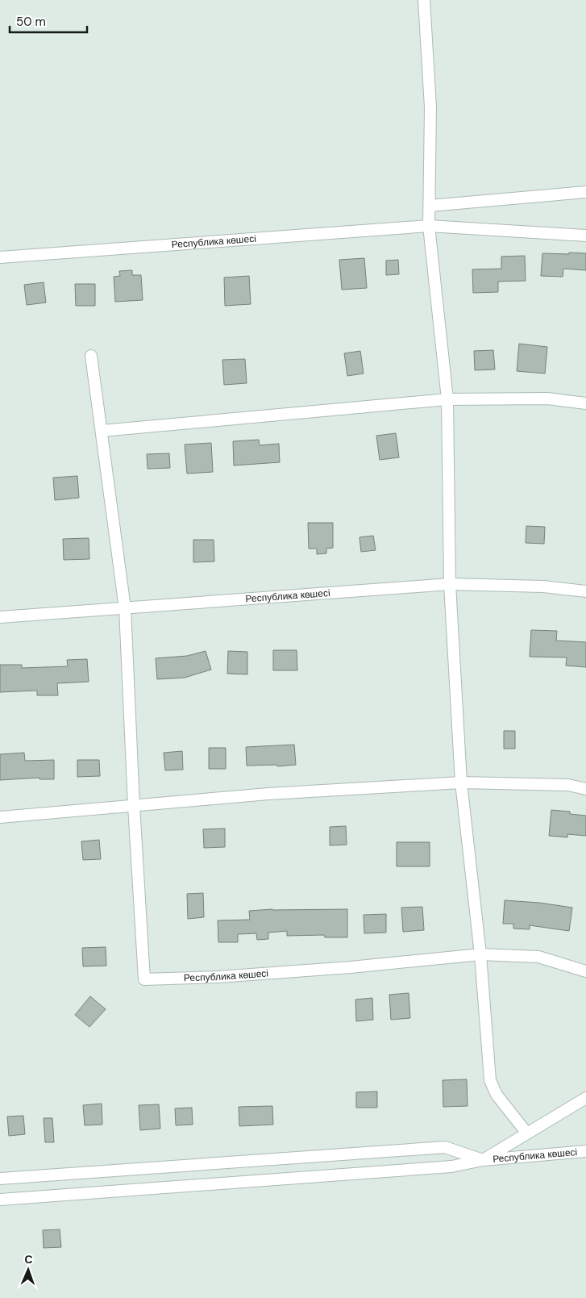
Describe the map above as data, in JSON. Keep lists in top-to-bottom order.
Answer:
{
  "streets": {
    "street": ["Республика көшесі"]
  },
  "scale_bar": "50 m",
  "north": "top"
}
